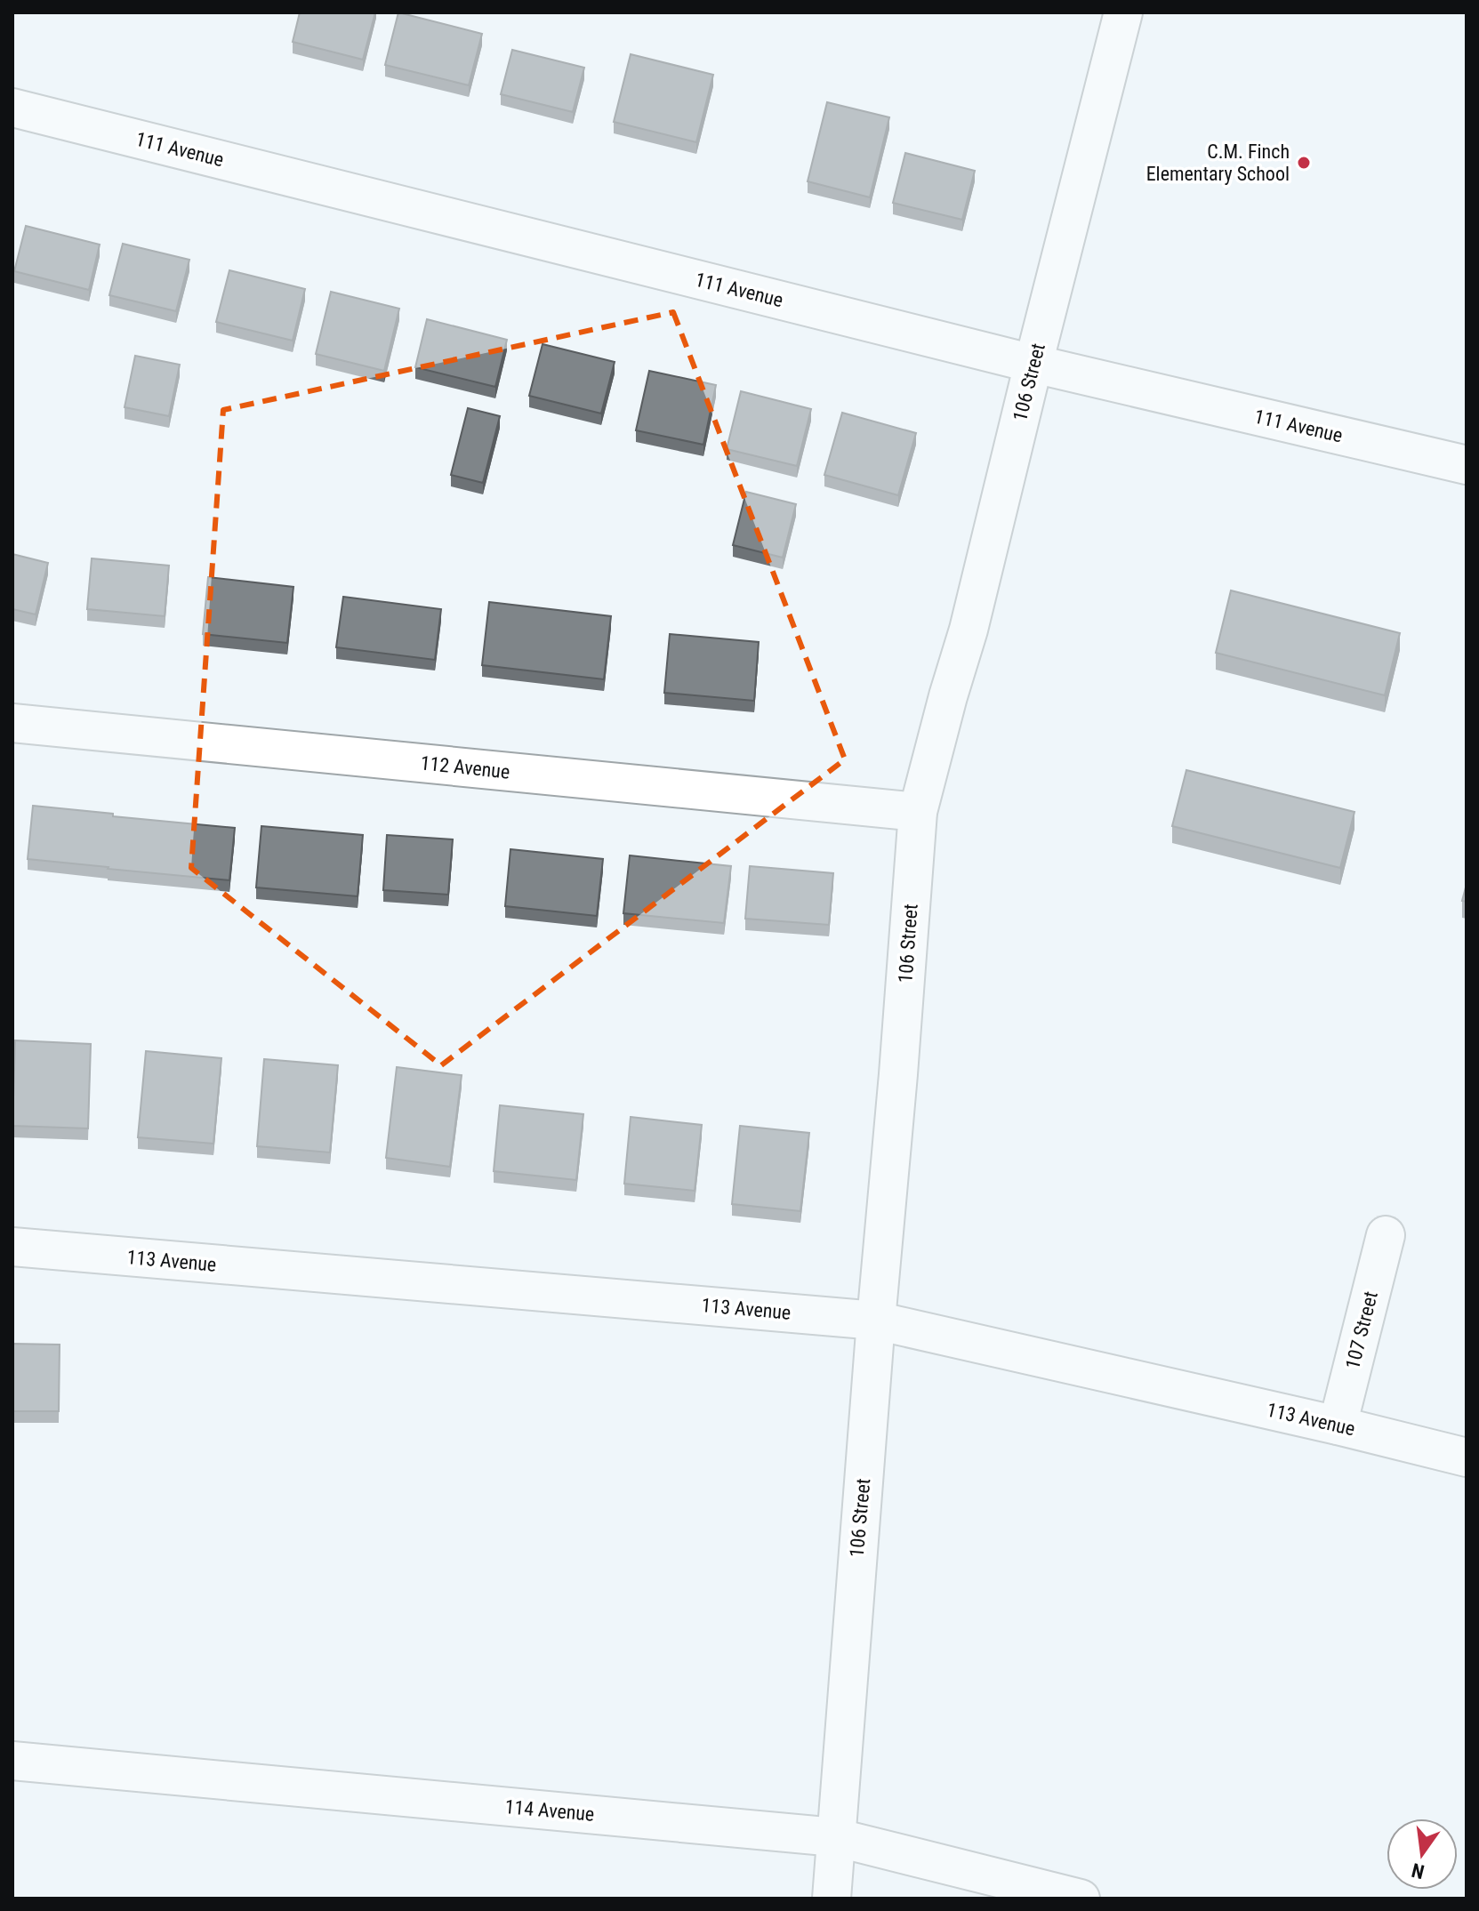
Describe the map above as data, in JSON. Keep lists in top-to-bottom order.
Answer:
{
  "streets": {
    "street": [
      "111 Avenue",
      "106 Street",
      "112 Avenue",
      "113 Avenue",
      "107 Street",
      "114 Avenue"
    ]
  },
  "crossings": [
    ["111 Avenue", "106 Street"],
    ["106 Street", "112 Avenue"],
    ["106 Street", "113 Avenue"],
    ["106 Street", "114 Avenue"],
    ["113 Avenue", "107 Street"]
  ],
  "places": ["C.M. Finch Elementary School"],
  "north": "bottom"
}
